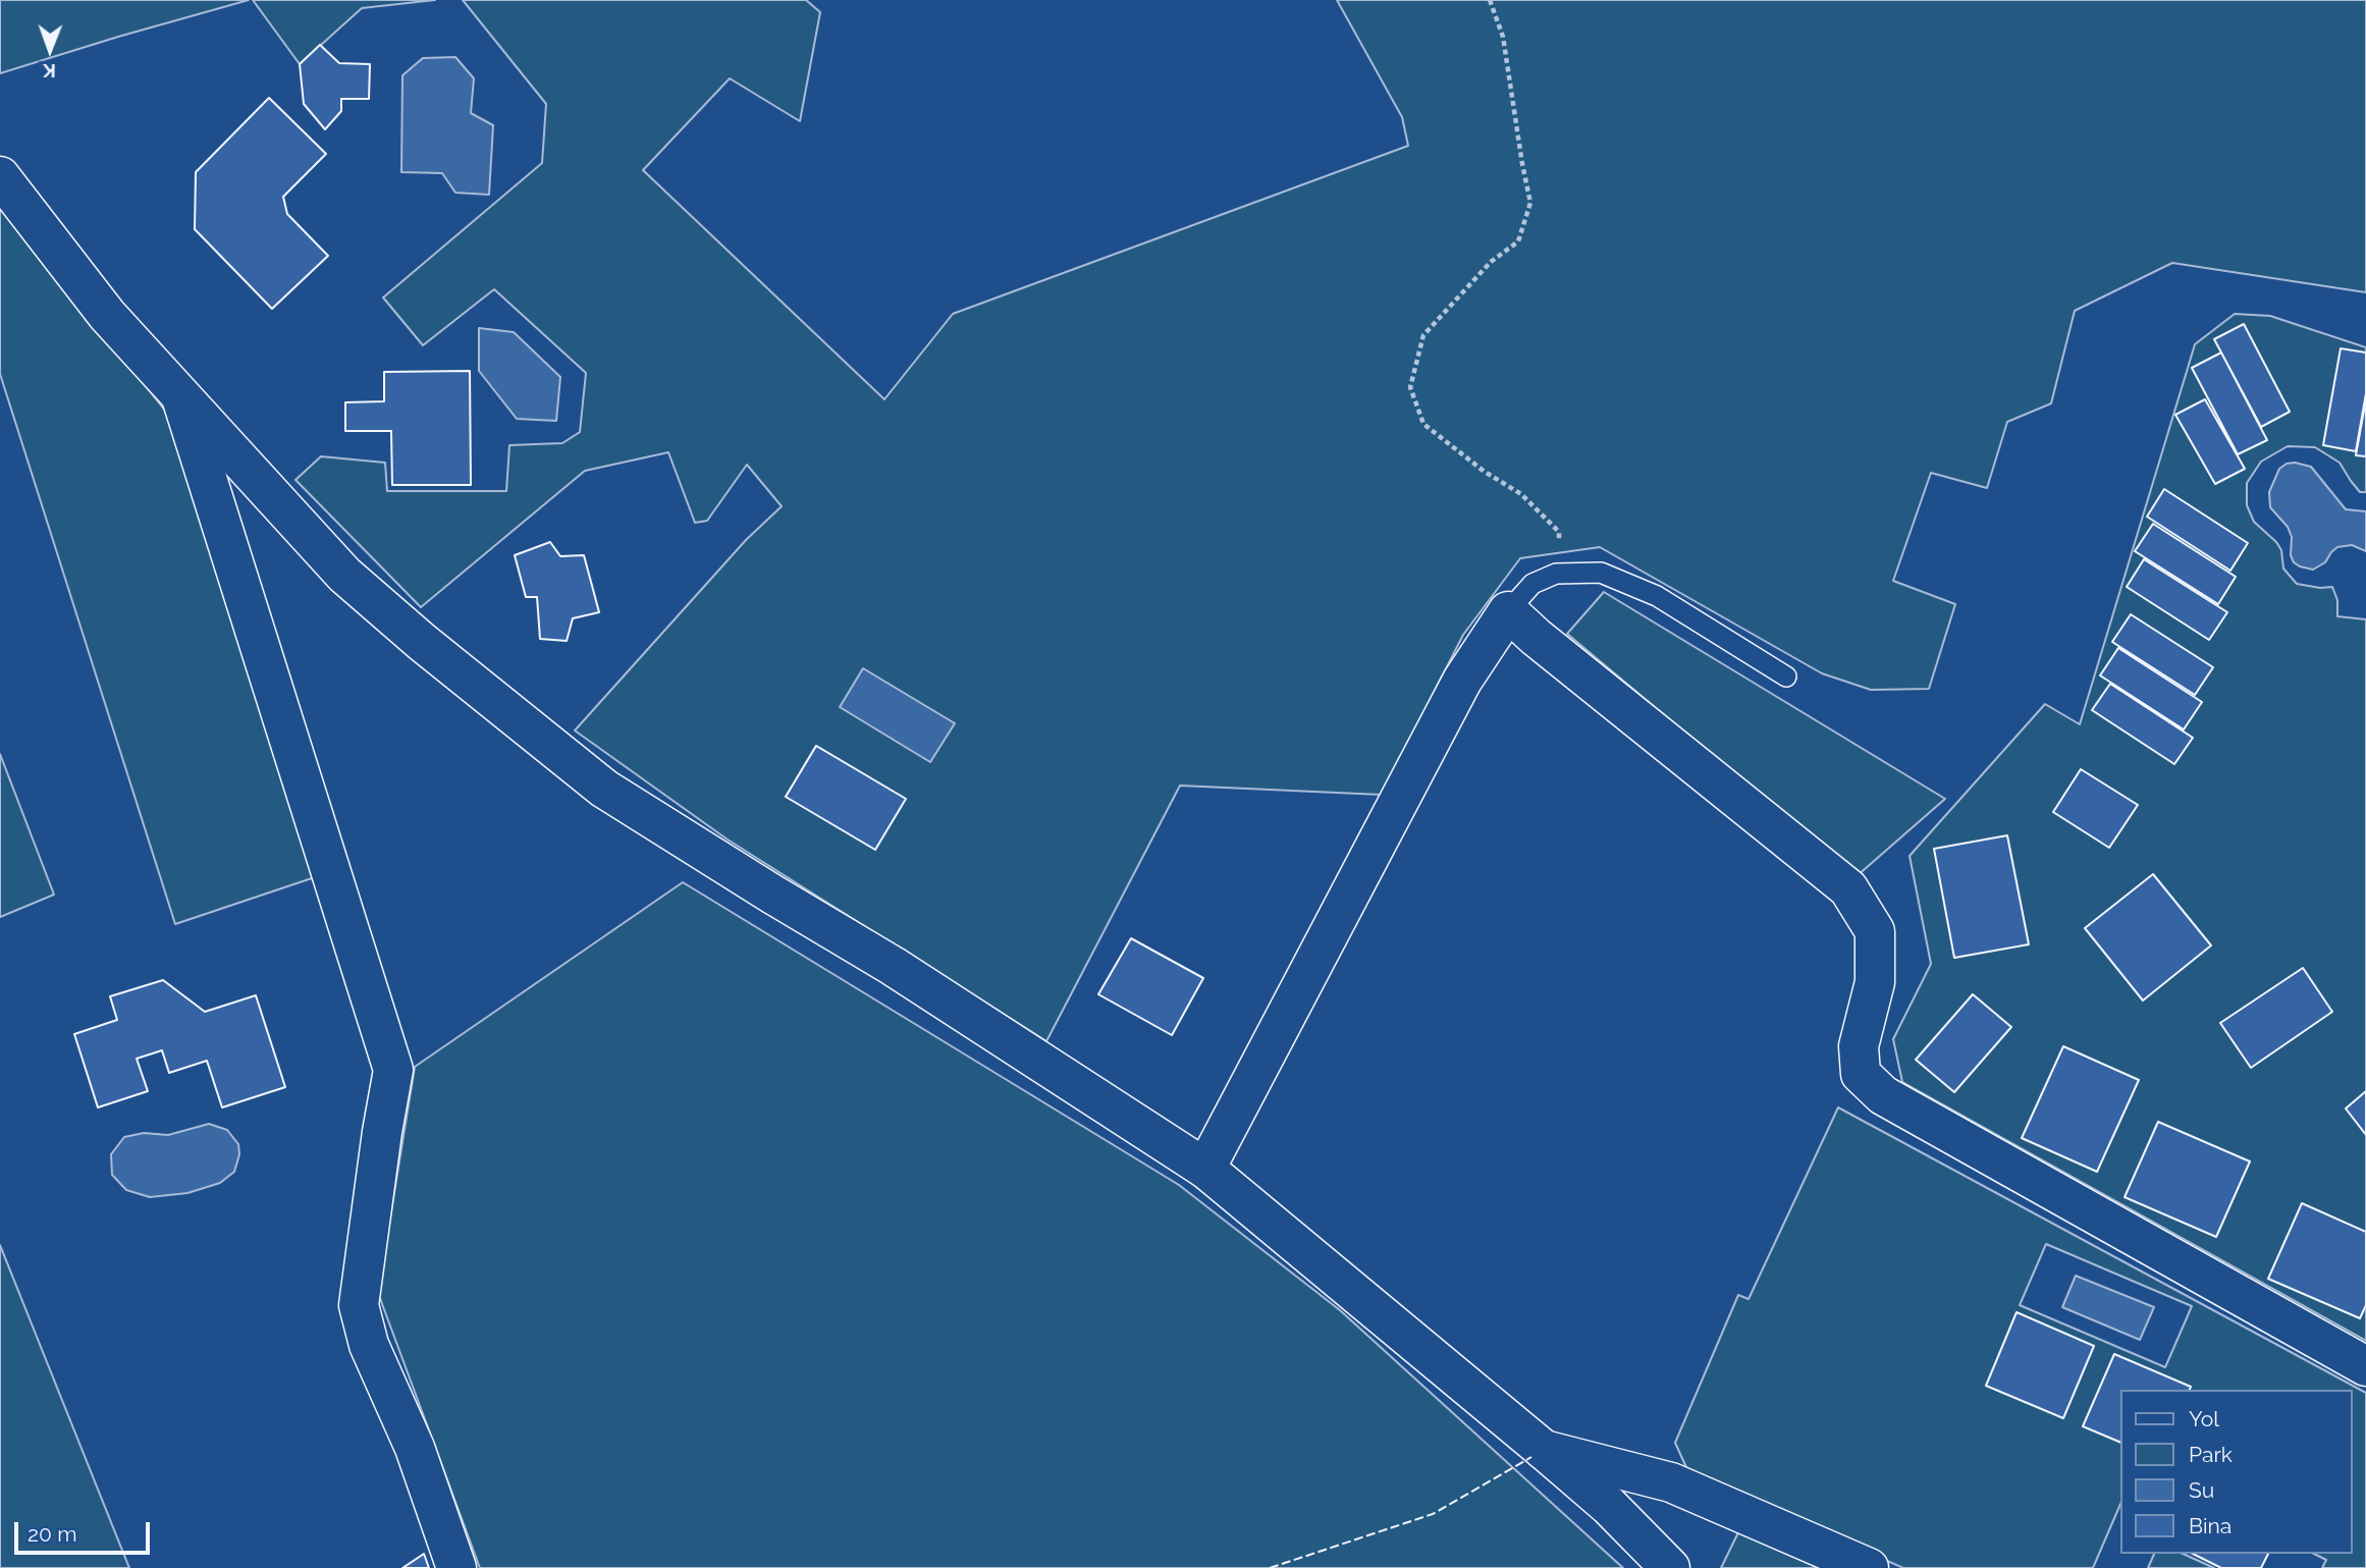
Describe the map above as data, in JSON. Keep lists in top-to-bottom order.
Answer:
{
  "legend": [
    "Yol",
    "Park",
    "Su",
    "Bina"
  ],
  "scale_bar": "20 m",
  "north": "bottom"
}
